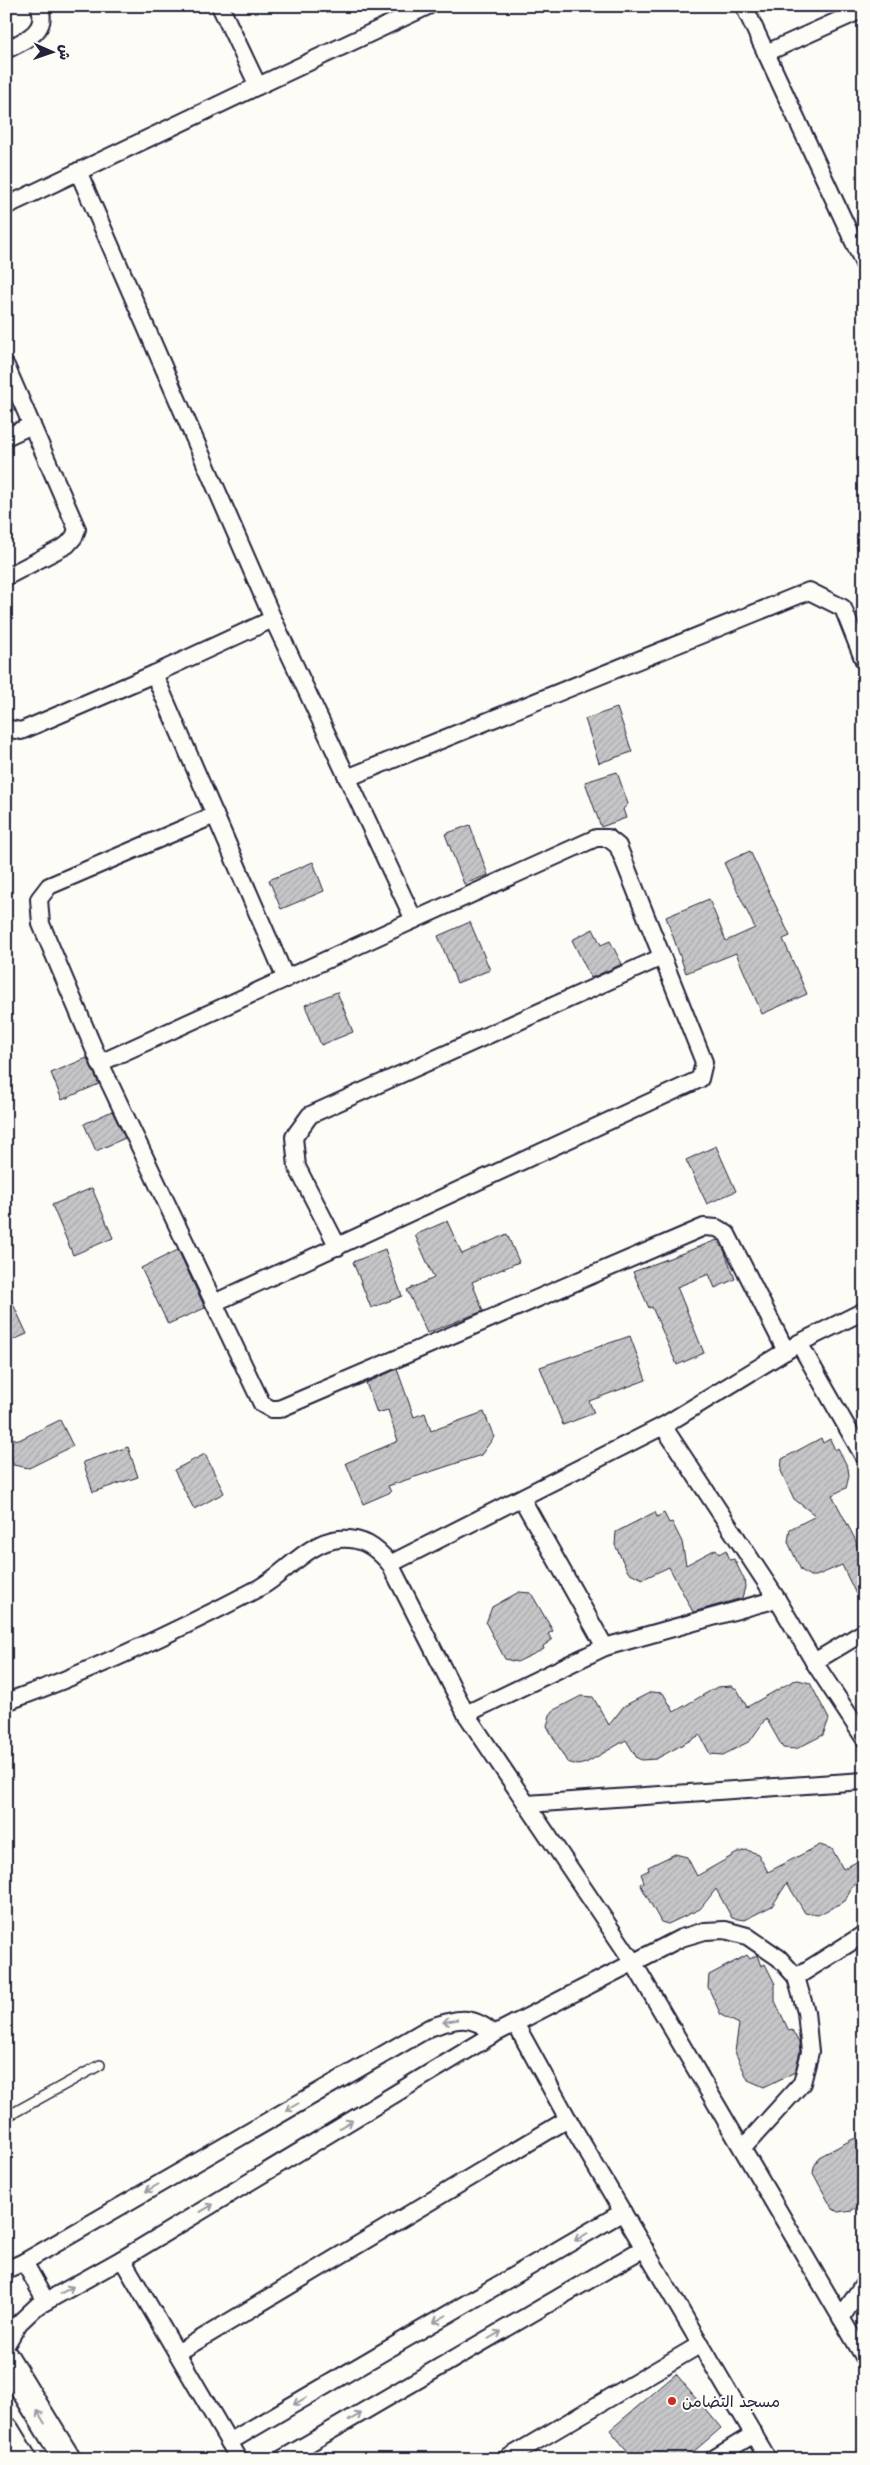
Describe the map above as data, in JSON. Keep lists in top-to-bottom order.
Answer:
{
  "places": ["مسجد التضامن"],
  "north": "right"
}
